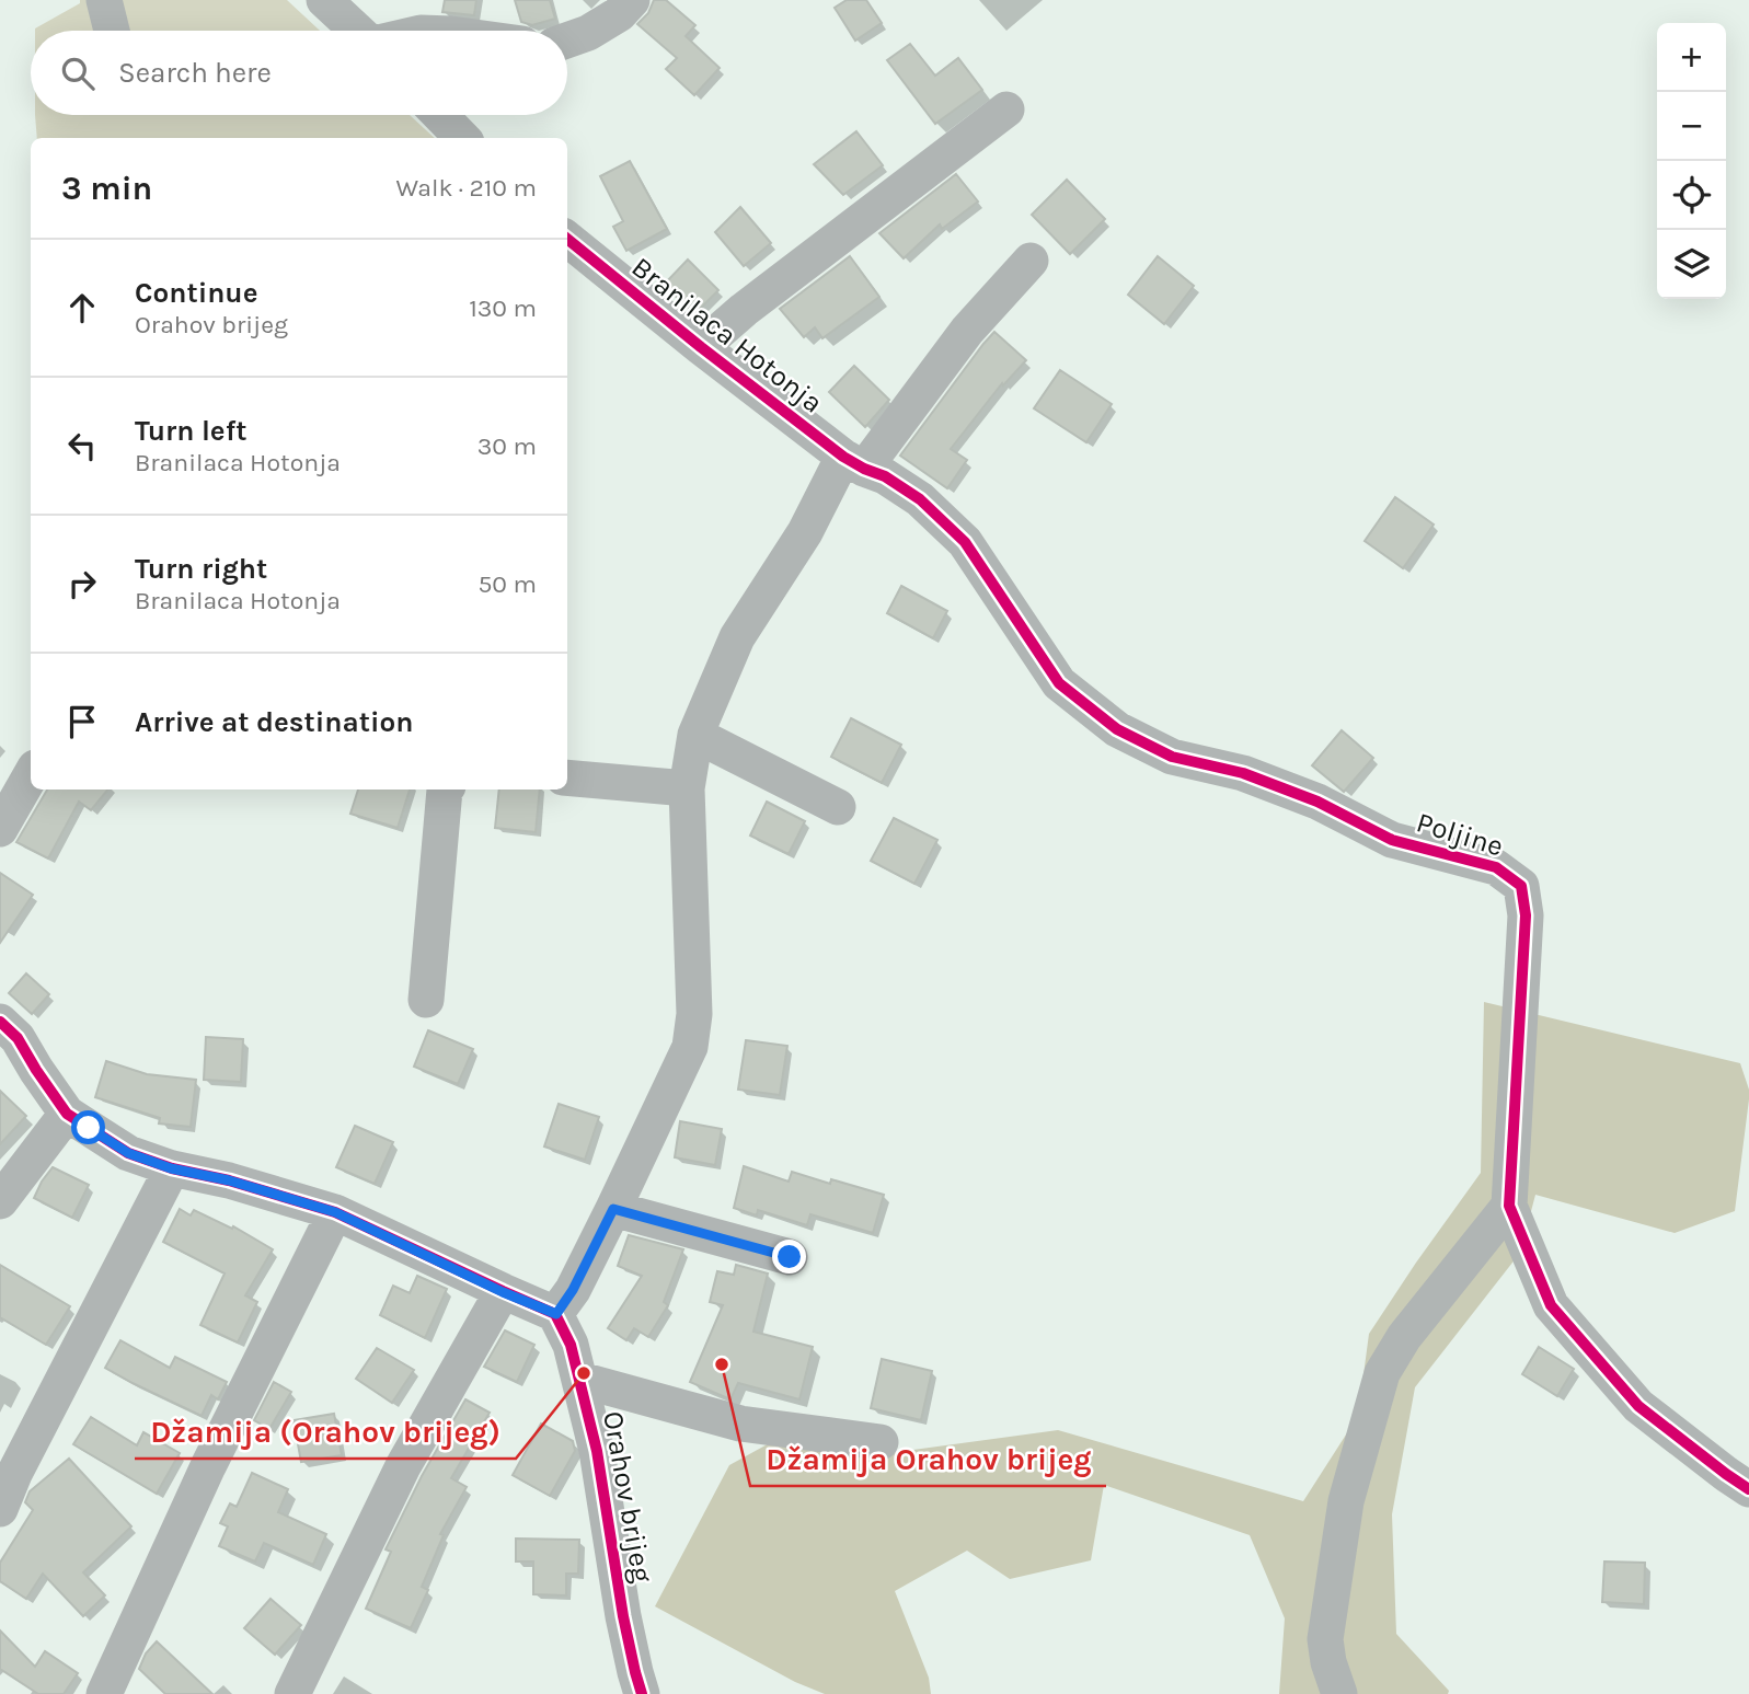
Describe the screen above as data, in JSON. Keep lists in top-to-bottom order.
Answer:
{
  "streets": {
    "street": ["Branilaca Hotonja", "Poljine", "Orahov brijeg"]
  },
  "crossings": [
    ["Branilaca Hotonja", "Poljine"]
  ],
  "places": ["Džamija Orahov brijeg", "Džamija (Orahov brijeg)"],
  "page": {
    "map_buttons": ["+", "−"],
    "search": "Search here",
    "heading": ["3 min", "Walk · 210 m"],
    "list": [
      ["Continue", "Orahov brijeg", "130 m"],
      ["Turn left", "Branilaca Hotonja", "30 m"],
      ["Turn right", "Branilaca Hotonja", "50 m"],
      "Arrive at destination"
    ]
  }
}
